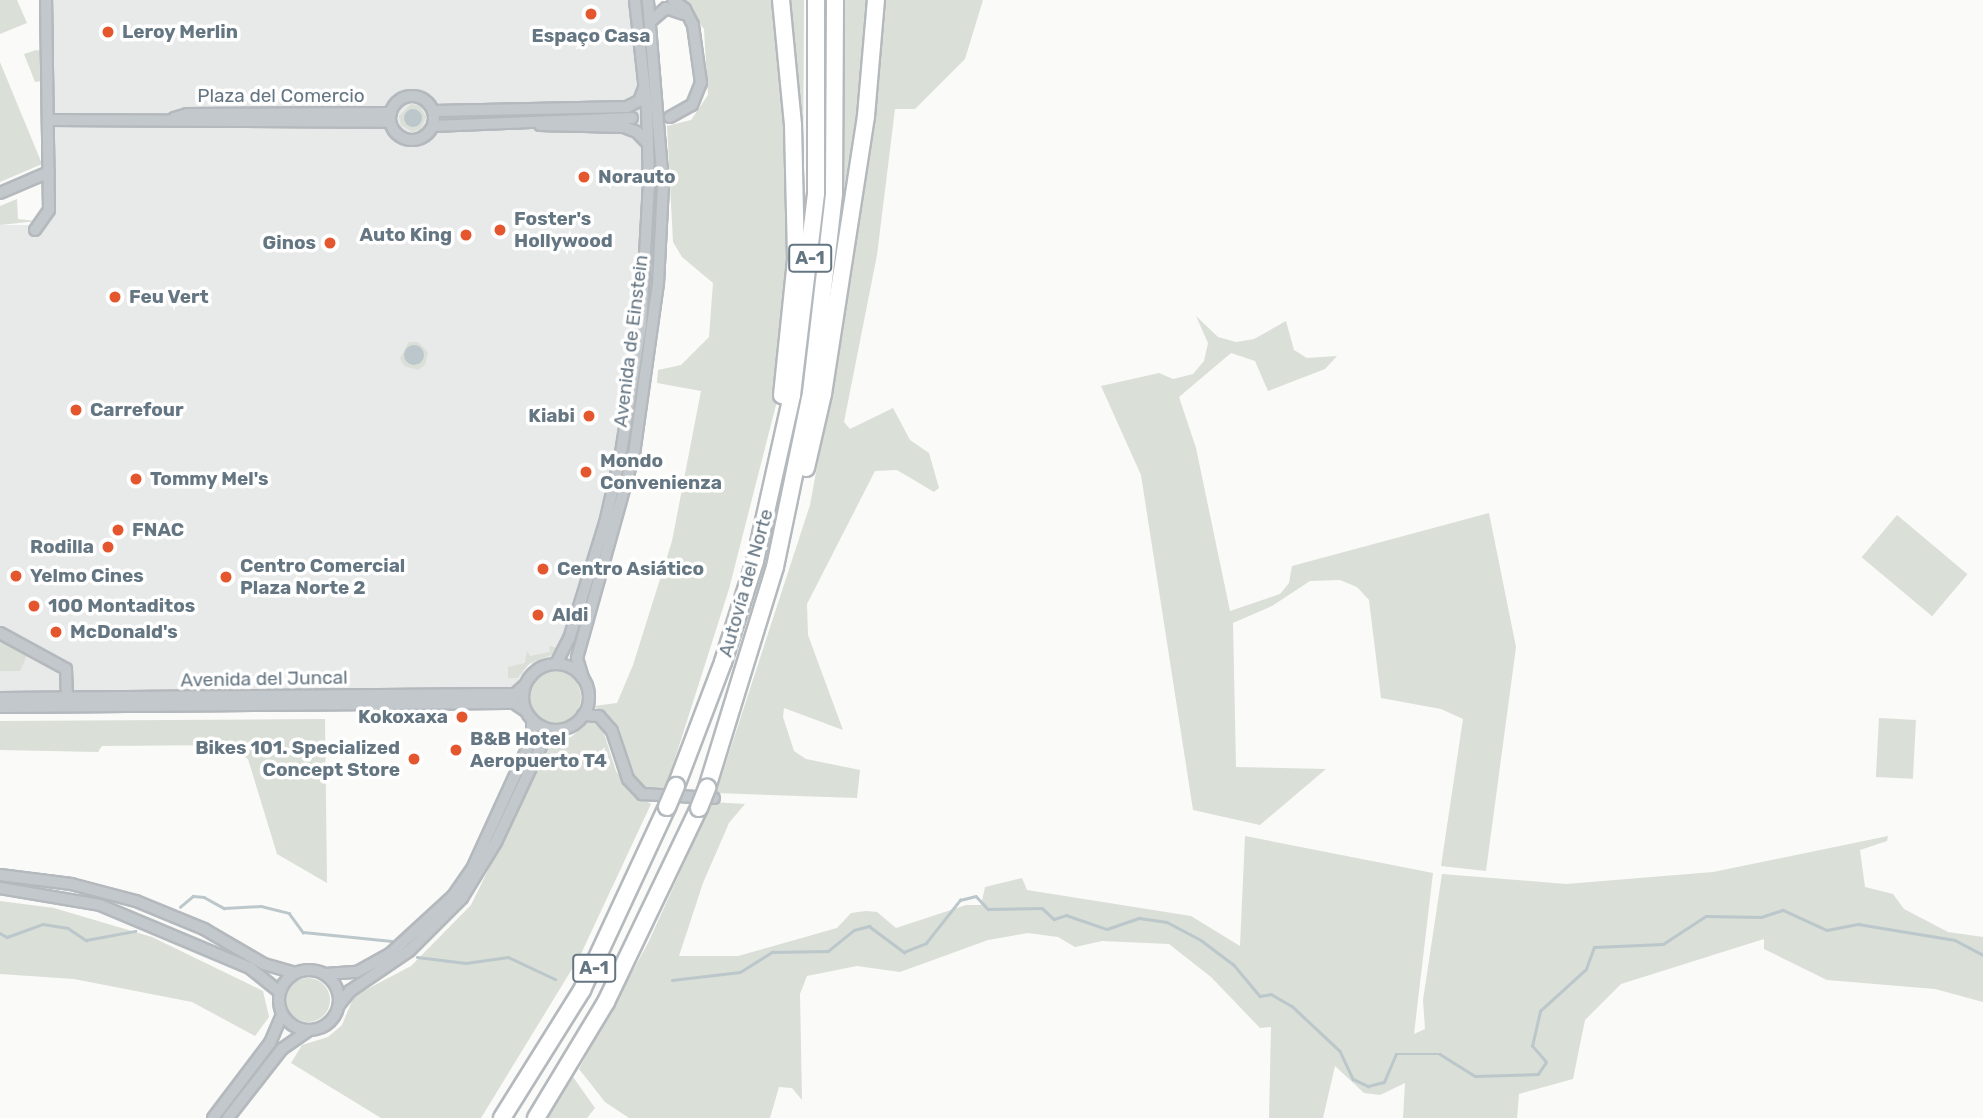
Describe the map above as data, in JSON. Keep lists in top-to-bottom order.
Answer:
{
  "streets": {
    "highway": ["A-1", "Autovía del Norte"],
    "street": ["Plaza del Comercio", "Avenida de Einstein", "Avenida del Juncal"]
  },
  "crossings": [
    ["Avenida de Einstein", "Avenida del Juncal"]
  ],
  "places": [
    "Espaço Casa",
    "Leroy Merlin",
    "Norauto",
    "Foster's Hollywood",
    "Auto King",
    "Ginos",
    "Feu Vert",
    "Carrefour",
    "Kiabi",
    "Mondo Convenienza",
    "Tommy Mel's",
    "FNAC",
    "Rodilla",
    "Centro Asiático",
    "Yelmo Cines",
    "Centro Comercial Plaza Norte 2",
    "100 Montaditos",
    "Aldi",
    "McDonald's",
    "Kokoxaxa",
    "B&B Hotel Aeropuerto T4",
    "Bikes 101. Specialized Concept Store"
  ]
}
